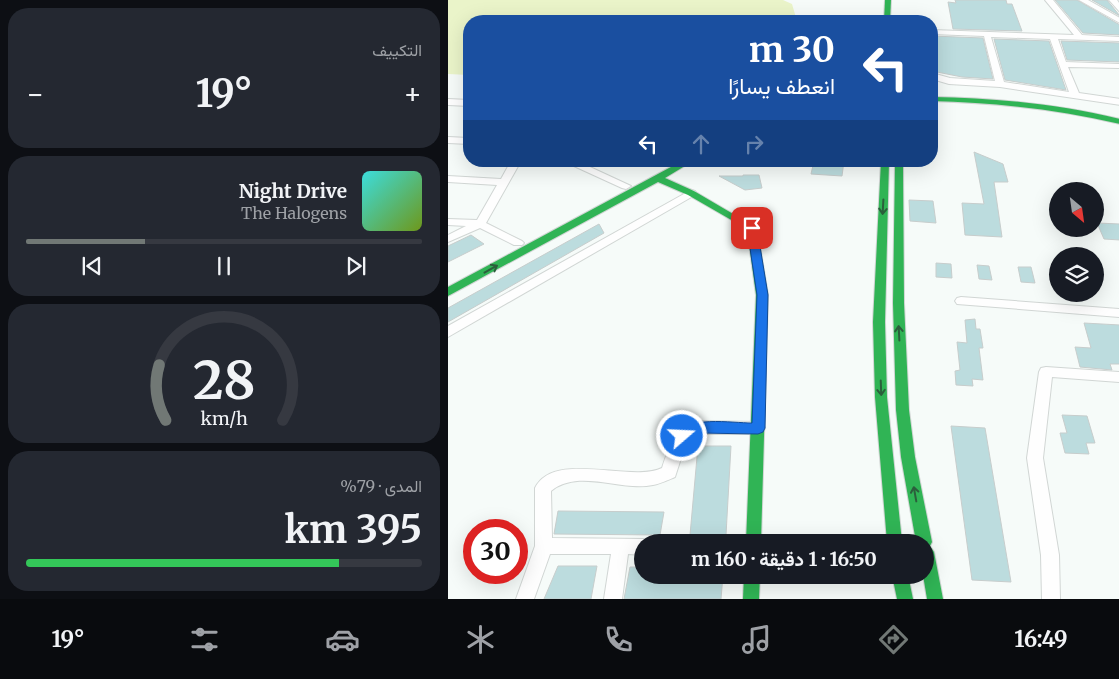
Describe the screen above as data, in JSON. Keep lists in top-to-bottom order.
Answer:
{
  "north": "bottom right",
  "page": {
    "tile": [
      "التكييف",
      ["المدى · 79%", "395 km"]
    ],
    "turn": ["30 m", "انعطف يسارًا"],
    "heat": ["−", "19°", "+"],
    "song": ["Night Drive", "The Halogens"],
    "limit": "30",
    "trip": "16:50 · 1 دقيقة · 160 m",
    "tabs": ["16:49", "19°"],
    "gauge": ["28", "km/h"]
  }
}
